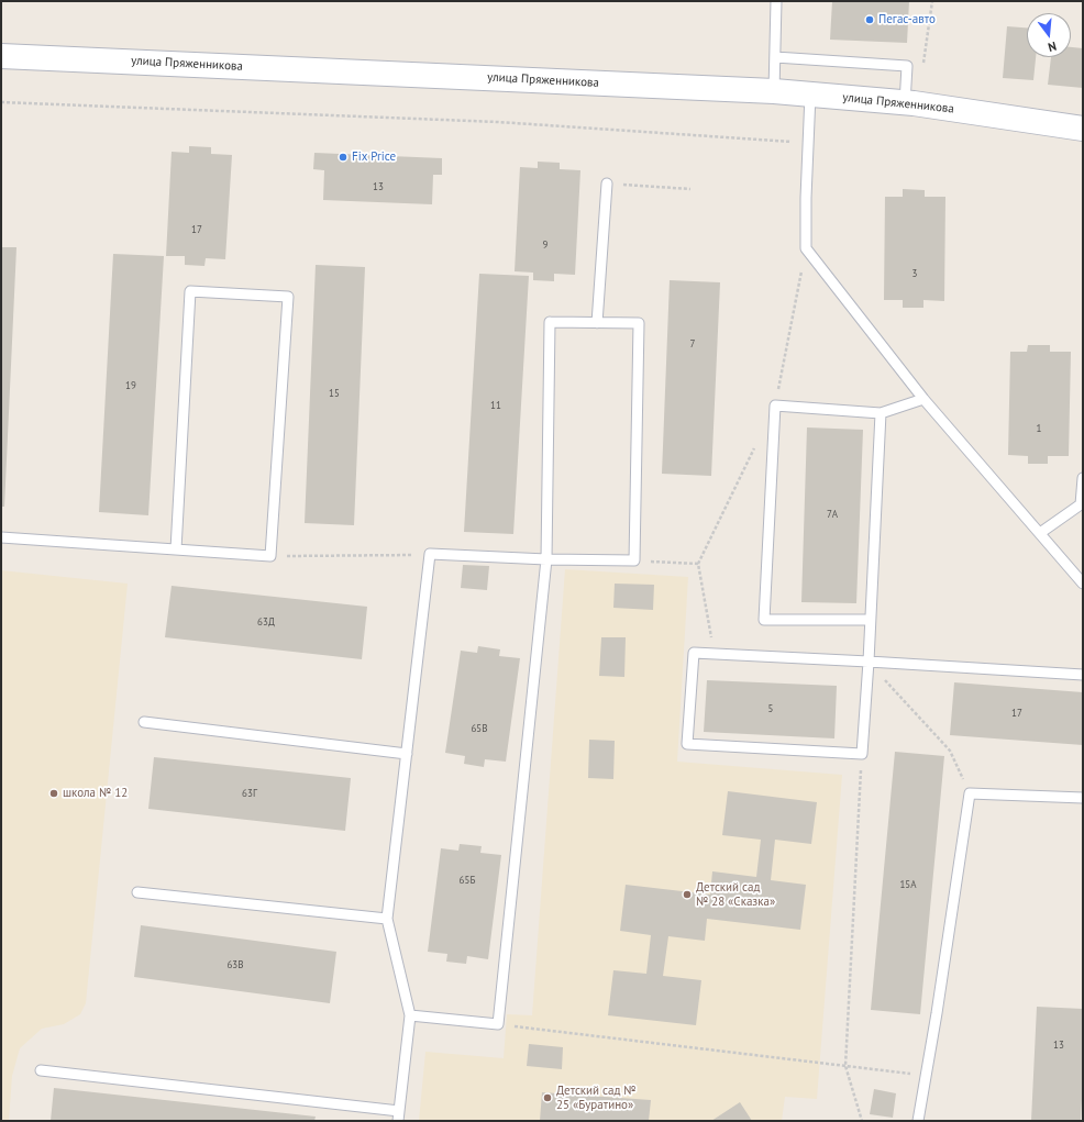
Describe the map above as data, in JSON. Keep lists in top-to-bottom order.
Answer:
{
  "streets": {
    "main road": ["улица Пряженникова"]
  },
  "places": [
    "Пегас-авто",
    "Fix Price",
    "школа № 12",
    "Детский сад № 28 «Сказка»",
    "Детский сад № 25 «Буратино»"
  ],
  "house_numbers": [
    "13",
    "17",
    "9",
    "3",
    "7",
    "19",
    "15",
    "11",
    "1",
    "7А",
    "63Д",
    "5",
    "17",
    "65В",
    "63Г",
    "65Б",
    "15А",
    "63В",
    "13"
  ],
  "north": "bottom"
}
